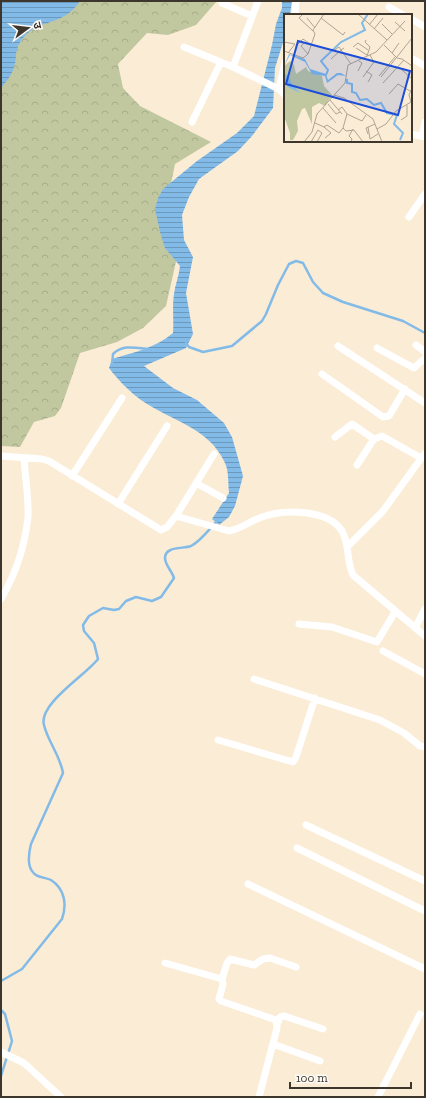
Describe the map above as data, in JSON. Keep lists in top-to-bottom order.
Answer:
{
  "scale_bar": "100 m",
  "north": "right"
}
